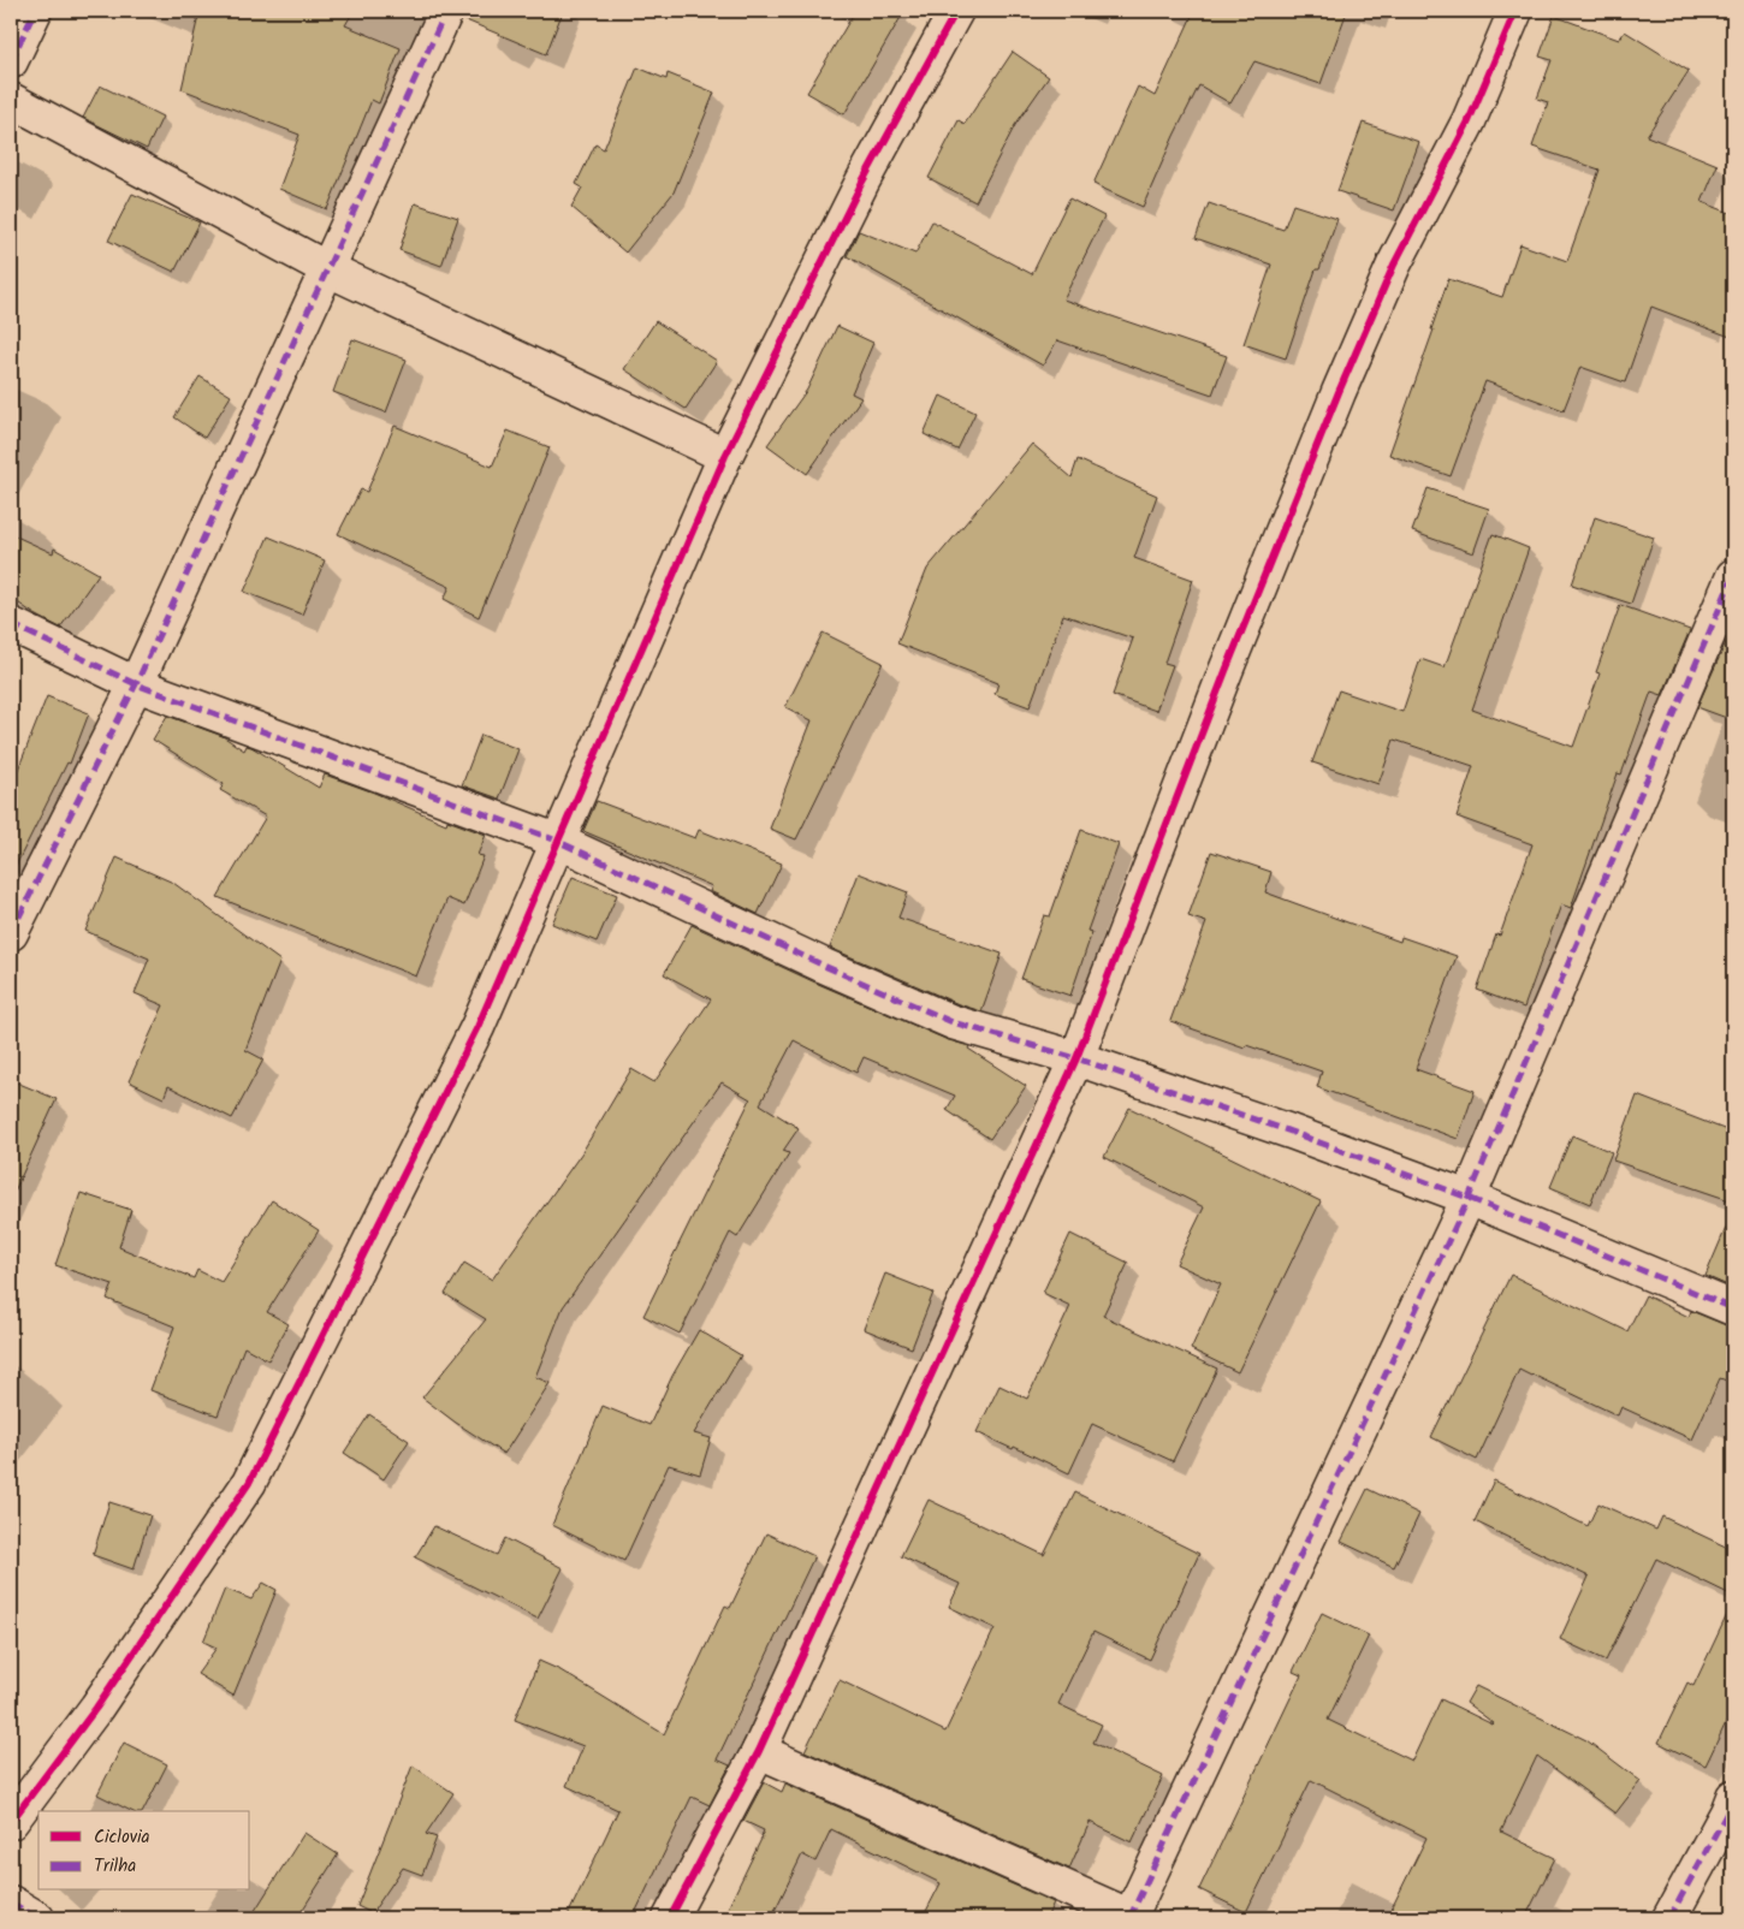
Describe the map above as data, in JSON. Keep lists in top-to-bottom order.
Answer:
{
  "legend": ["Ciclovia", "Trilha"]
}
